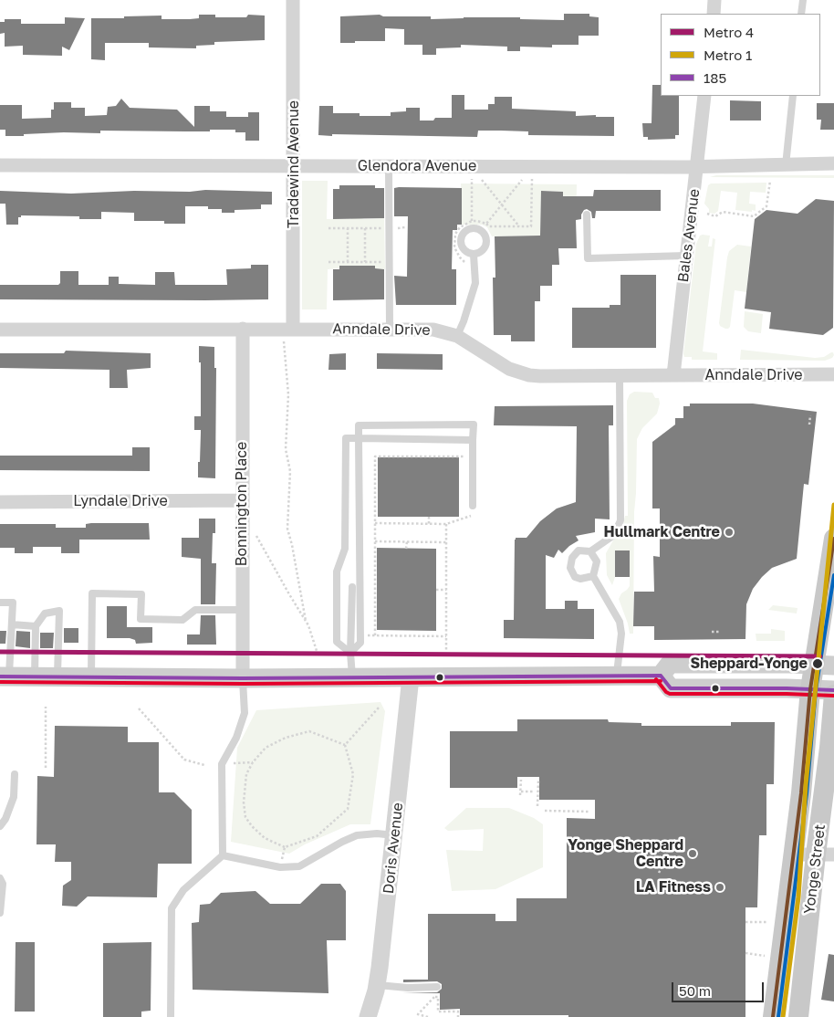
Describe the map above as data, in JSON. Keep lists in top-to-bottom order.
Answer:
{
  "streets": {
    "main road": ["Yonge Street"],
    "street": [
      "Tradewind Avenue",
      "Glendora Avenue",
      "Bales Avenue",
      "Anndale Drive",
      "Lyndale Drive",
      "Bonnington Place",
      "Doris Avenue"
    ]
  },
  "crossings": [
    ["Tradewind Avenue", "Glendora Avenue"],
    ["Tradewind Avenue", "Anndale Drive"],
    ["Glendora Avenue", "Bales Avenue"],
    ["Bales Avenue", "Anndale Drive"],
    ["Anndale Drive", "Bonnington Place"],
    ["Lyndale Drive", "Bonnington Place"]
  ],
  "places": [
    "Hullmark Centre",
    "Sheppard-Yonge",
    "Yonge Sheppard Centre",
    "LA Fitness"
  ],
  "lines": ["metro line 1", "metro line 4", "transit line 185"],
  "legend": ["Metro 4", "Metro 1", "185"],
  "scale_bar": "50 m"
}
